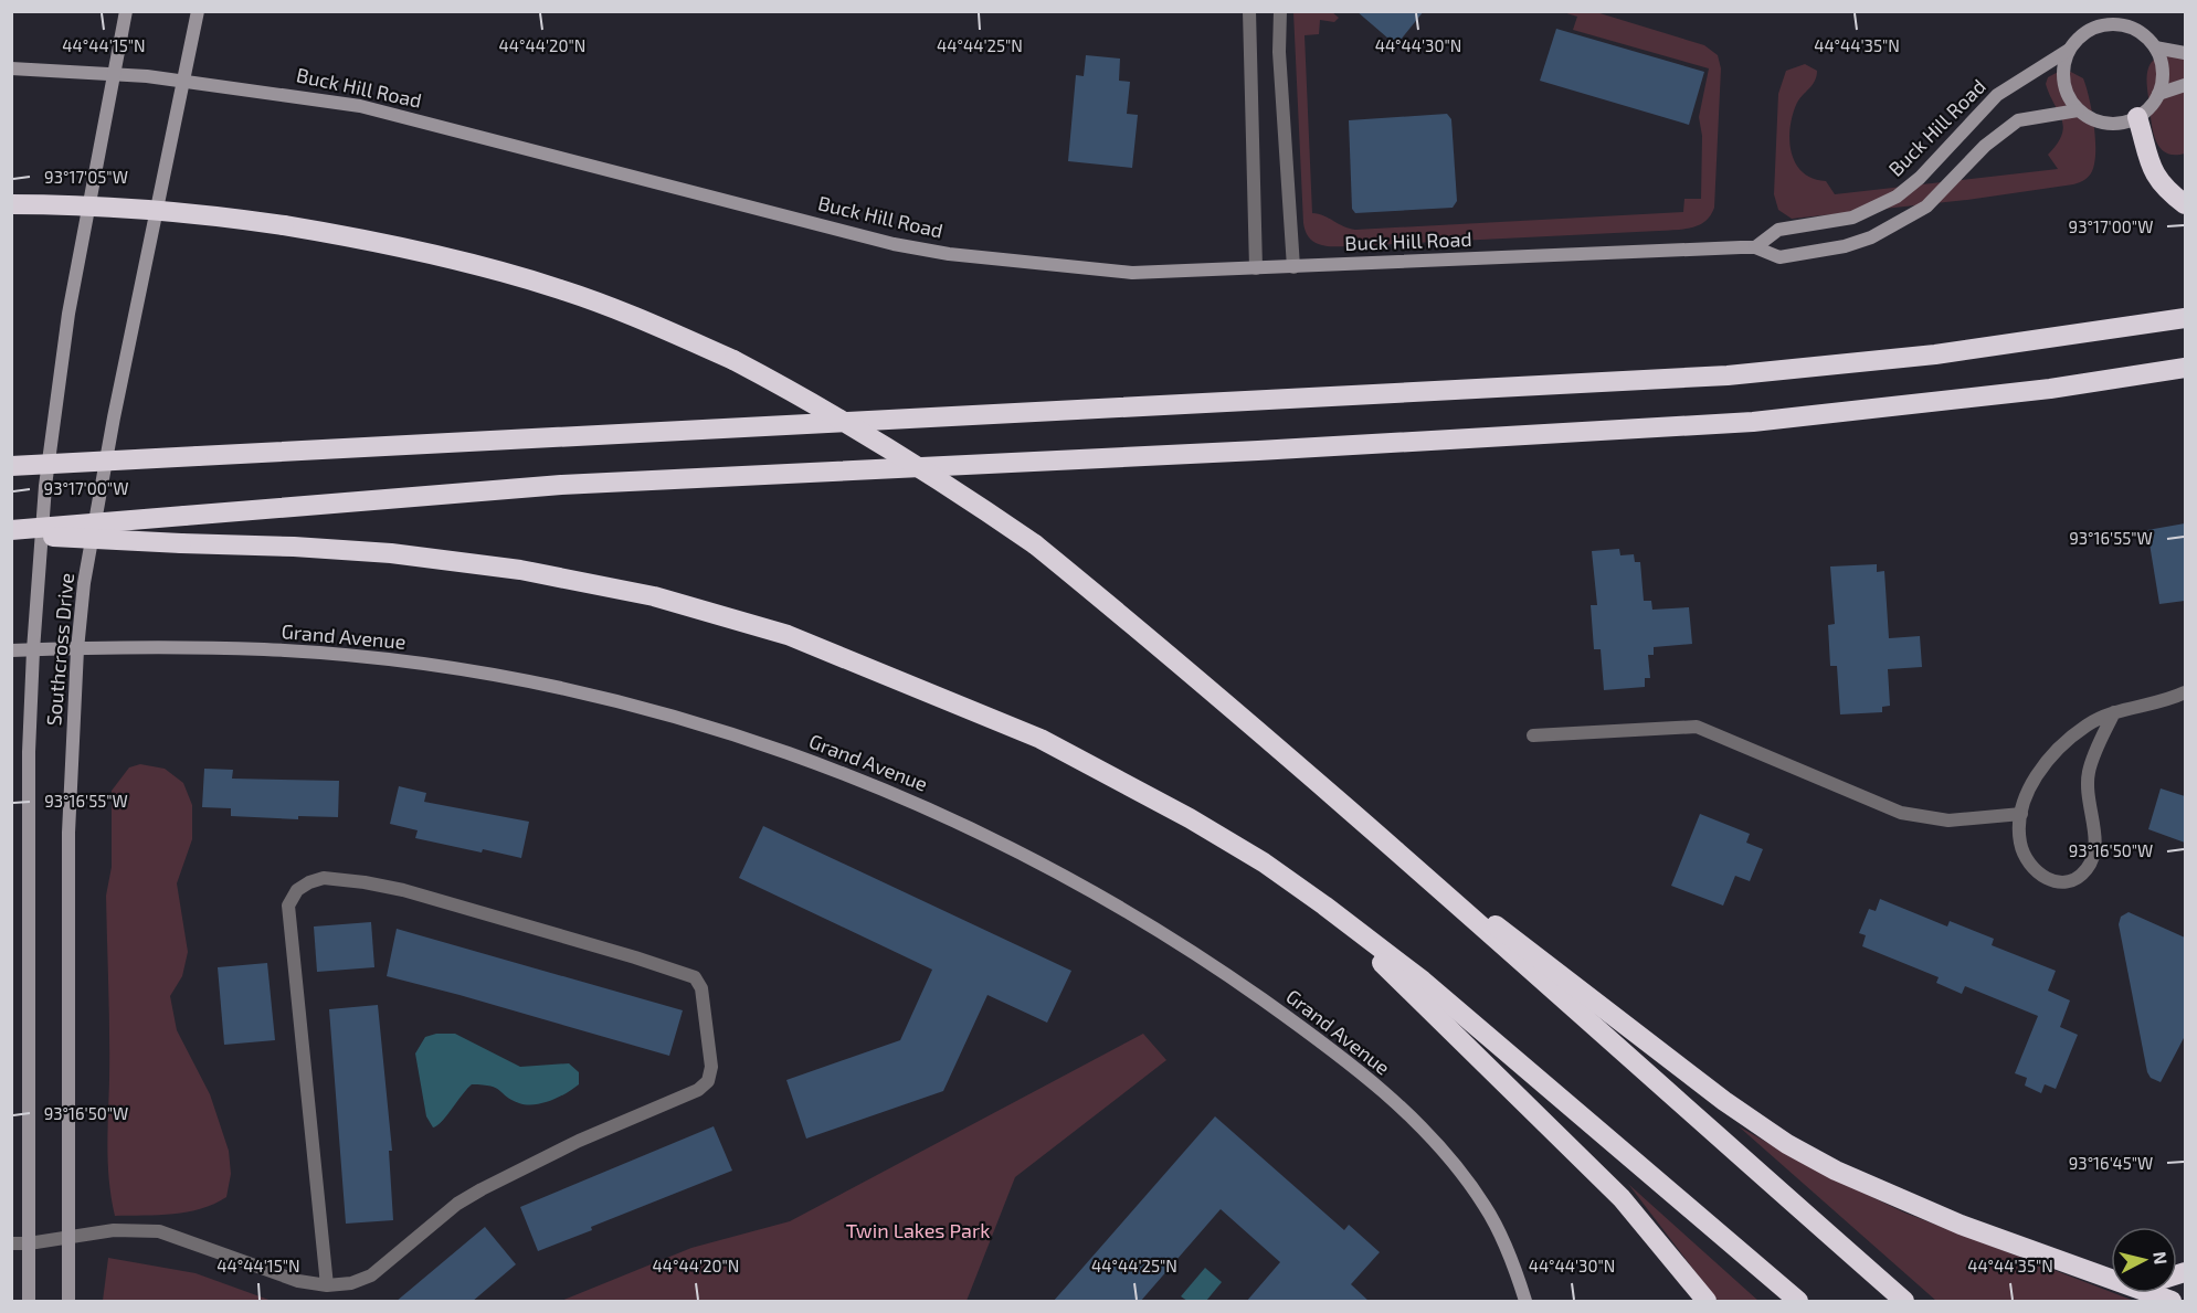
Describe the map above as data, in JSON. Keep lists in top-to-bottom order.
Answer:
{
  "streets": {
    "street": ["Buck Hill Road", "Grand Avenue", "Southcross Drive"]
  },
  "crossings": [
    ["Buck Hill Road", "Southcross Drive"],
    ["Grand Avenue", "Southcross Drive"]
  ],
  "parks": ["Twin Lakes Park"],
  "north": "right",
  "coordinates": [
    "44°44'15\"N",
    "44°44'20\"N",
    "44°44'25\"N",
    "44°44'30\"N",
    "44°44'35\"N",
    "93°17'05\"W",
    "93°17'00\"W",
    "93°16'55\"W",
    "93°16'50\"W",
    "93°16'45\"W"
  ]
}
